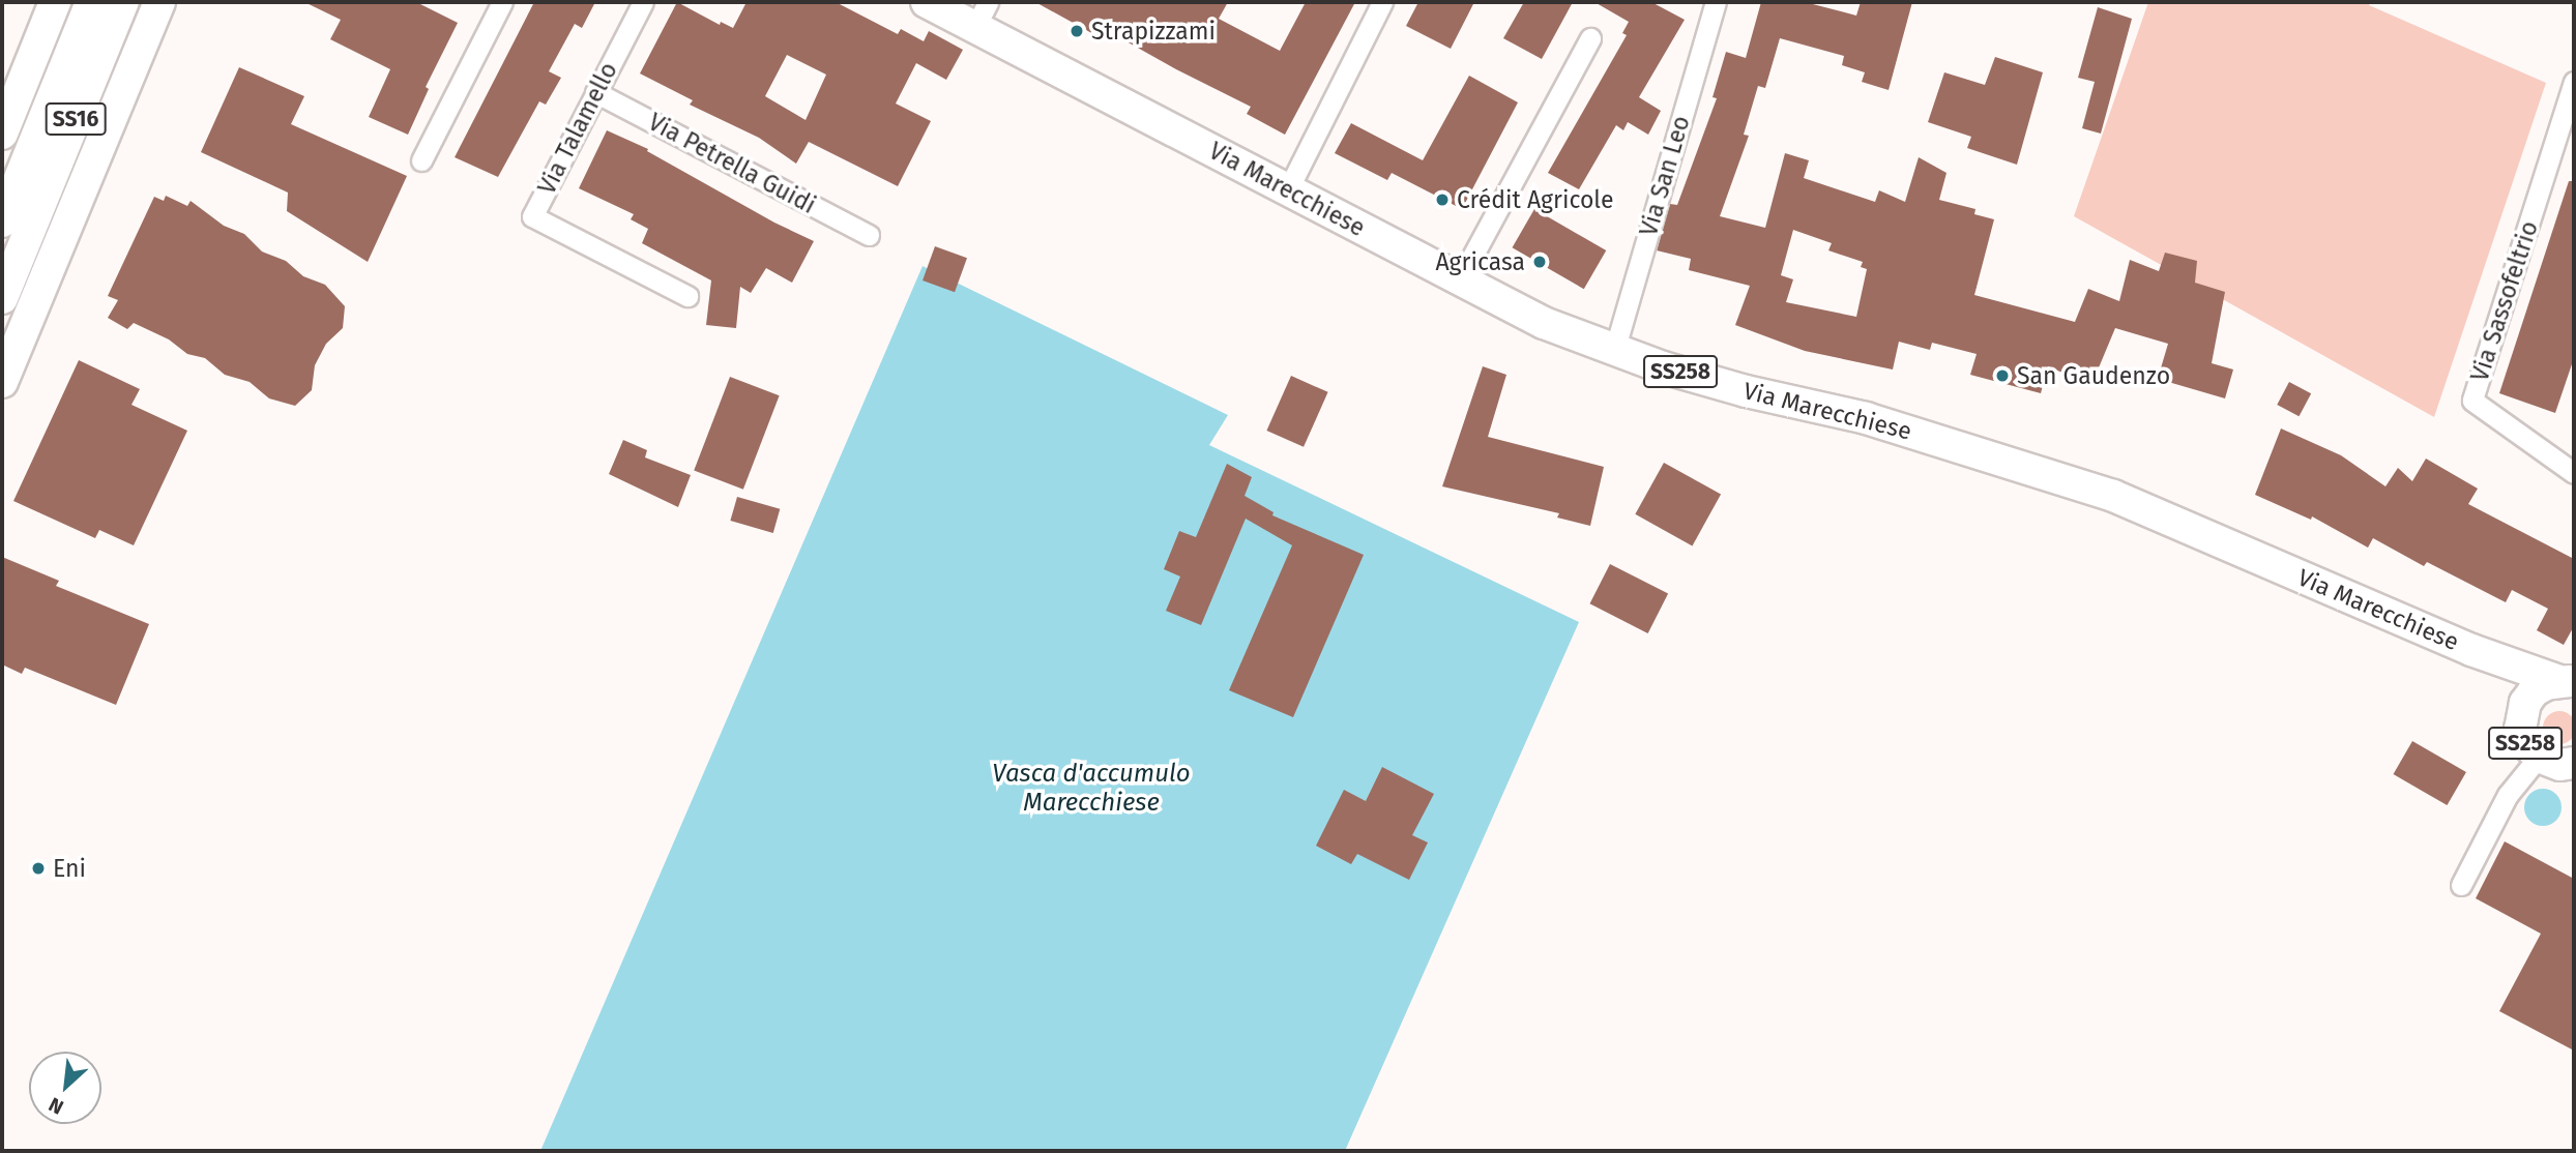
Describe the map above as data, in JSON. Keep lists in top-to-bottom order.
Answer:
{
  "streets": {
    "main road": ["SS16", "Via Marecchiese", "SS258"],
    "street": [
      "Via Talamello",
      "Via Petrella Guidi",
      "Via San Leo",
      "Via Sassofeltrio"
    ]
  },
  "crossings": [
    ["Via Talamello", "Via Petrella Guidi"],
    ["Via San Leo", "Via Marecchiese"],
    ["Via Marecchiese", "SS258"]
  ],
  "water": ["Vasca d'accumulo Marecchiese"],
  "places": [
    "Strapizzami",
    "Crédit Agricole",
    "Agricasa",
    "San Gaudenzo",
    "Eni"
  ],
  "north": "bottom left"
}
